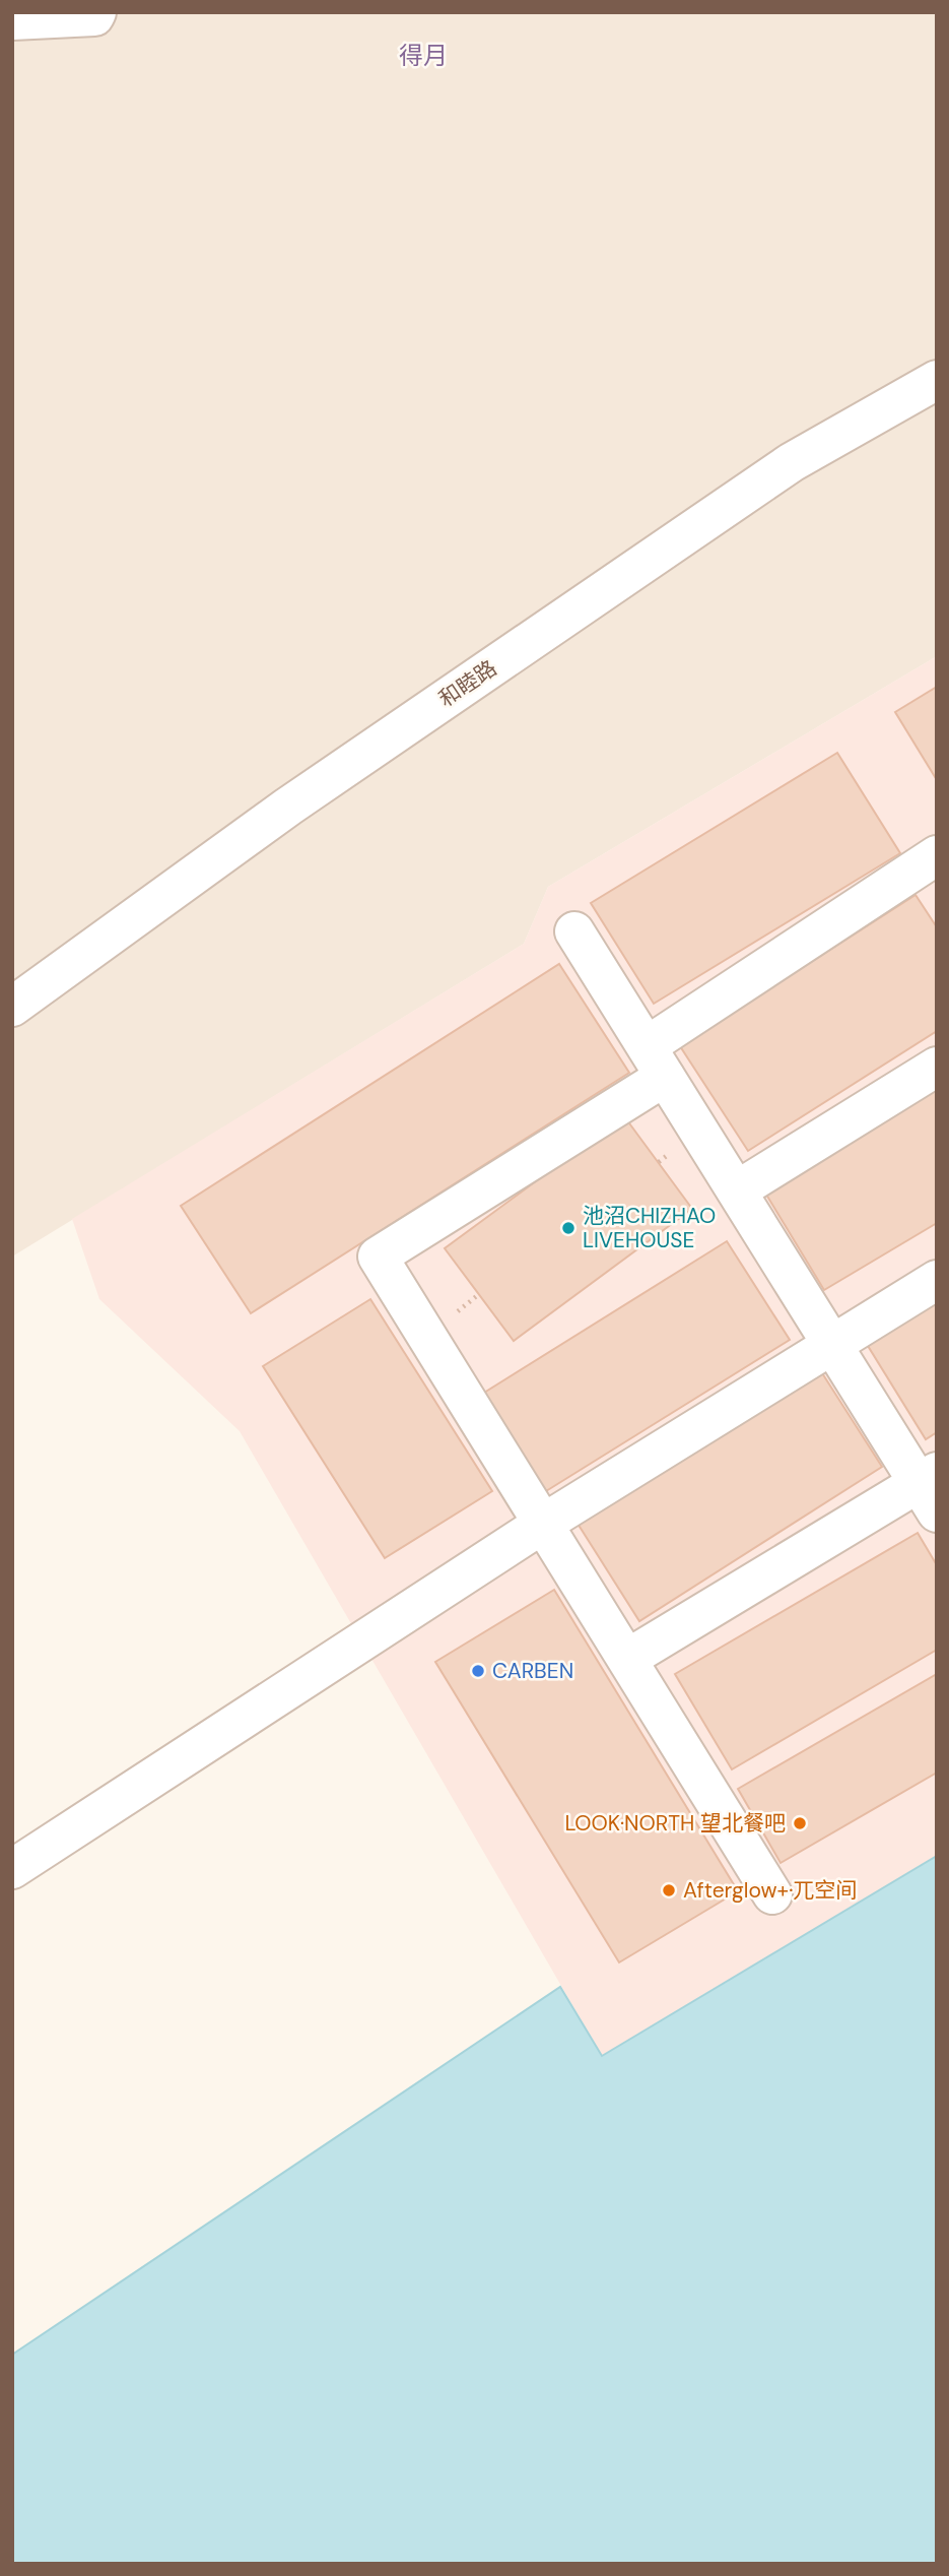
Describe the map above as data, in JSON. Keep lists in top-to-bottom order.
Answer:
{
  "streets": {
    "street": ["和睦路"]
  },
  "districts": ["得月"],
  "places": [
    "池沼CHIZHAO LIVEHOUSE",
    "CARBEN",
    "LOOK·NORTH 望北餐吧",
    "Afterglow+·兀空间"
  ]
}
